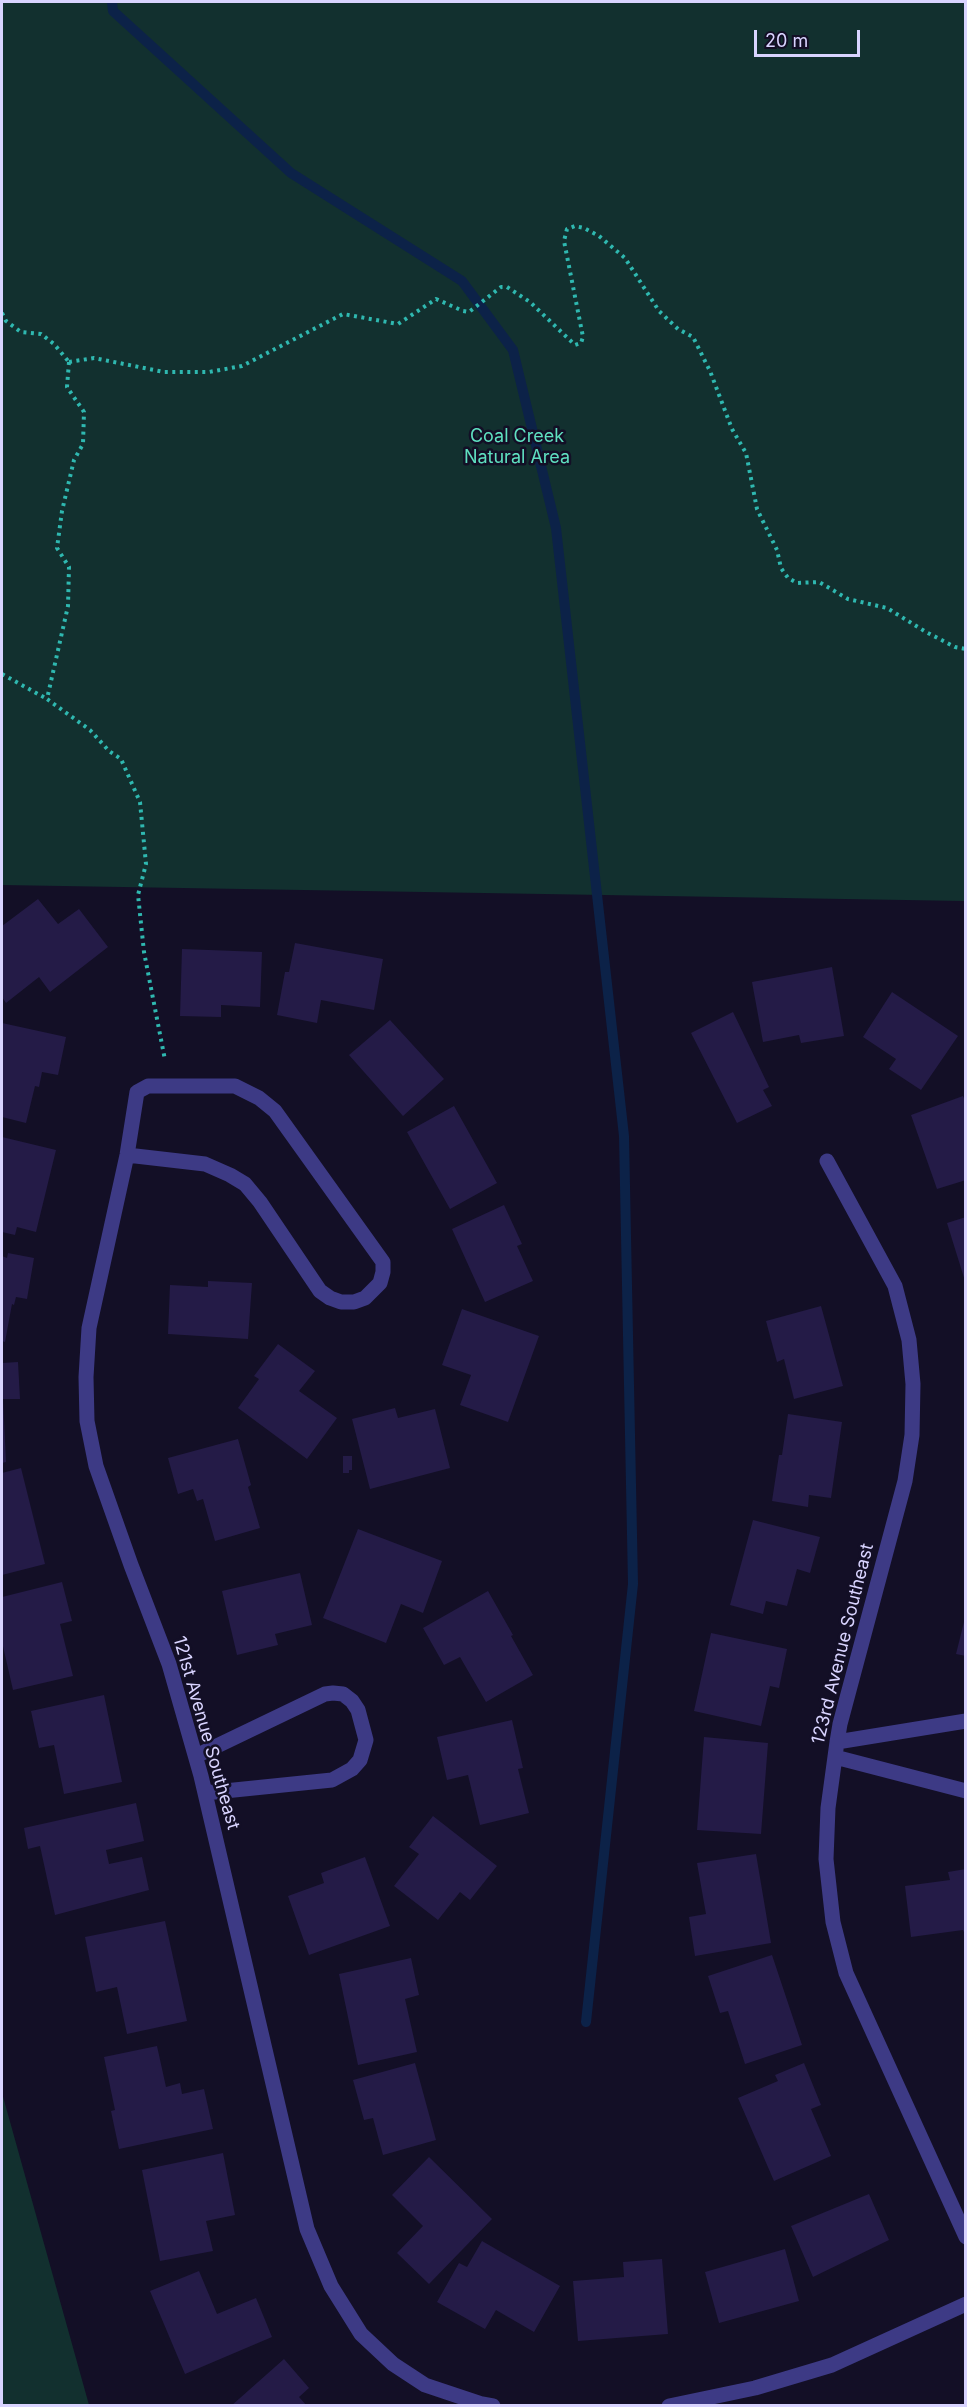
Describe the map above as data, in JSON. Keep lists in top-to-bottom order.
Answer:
{
  "streets": {
    "street": ["123rd Avenue Southeast", "121st Avenue Southeast"]
  },
  "parks": ["Coal Creek Natural Area"],
  "scale_bar": "20 m"
}
